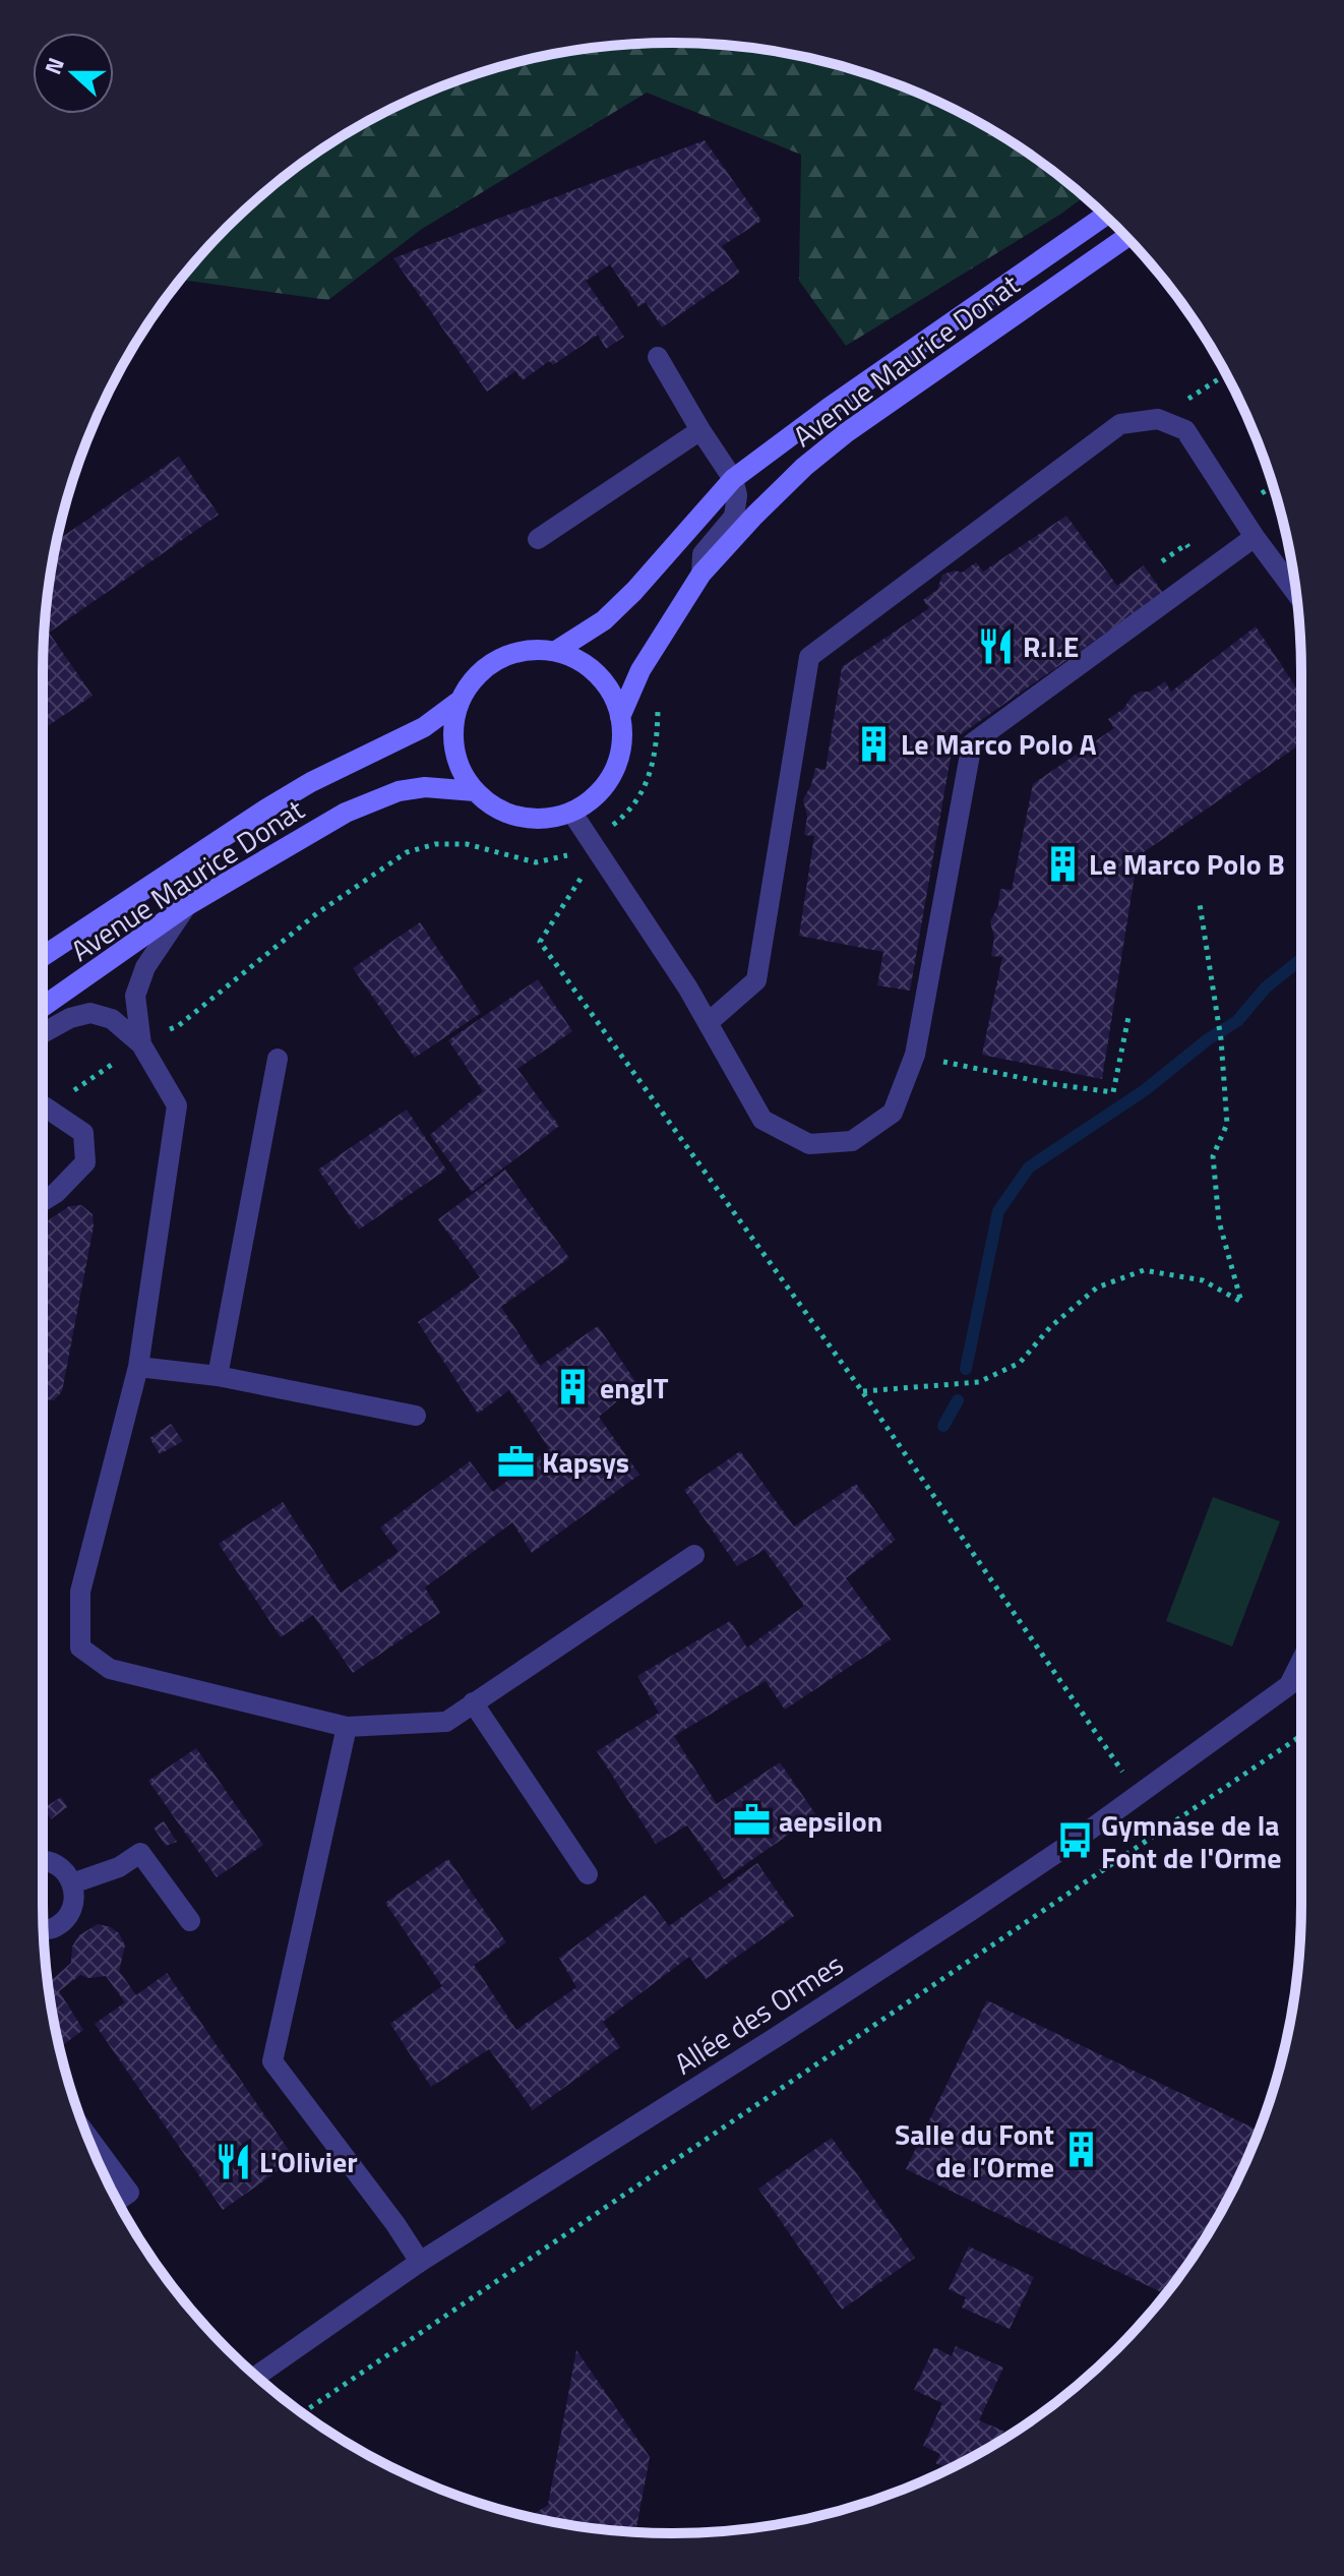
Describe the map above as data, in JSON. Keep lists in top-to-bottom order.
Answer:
{
  "streets": {
    "main road": ["Avenue Maurice Donat"],
    "street": ["Allée des Ormes"]
  },
  "places": {
    "restaurant": ["R.I.E", "L'Olivier"],
    "building": [
      "Le Marco Polo A",
      "Le Marco Polo B",
      "engIT",
      "Salle du Font de l’Orme"
    ],
    "office": ["Kapsys", "aepsilon"],
    "bus stop": ["Gymnase de la Font de l'Orme"]
  },
  "north": "left"
}
